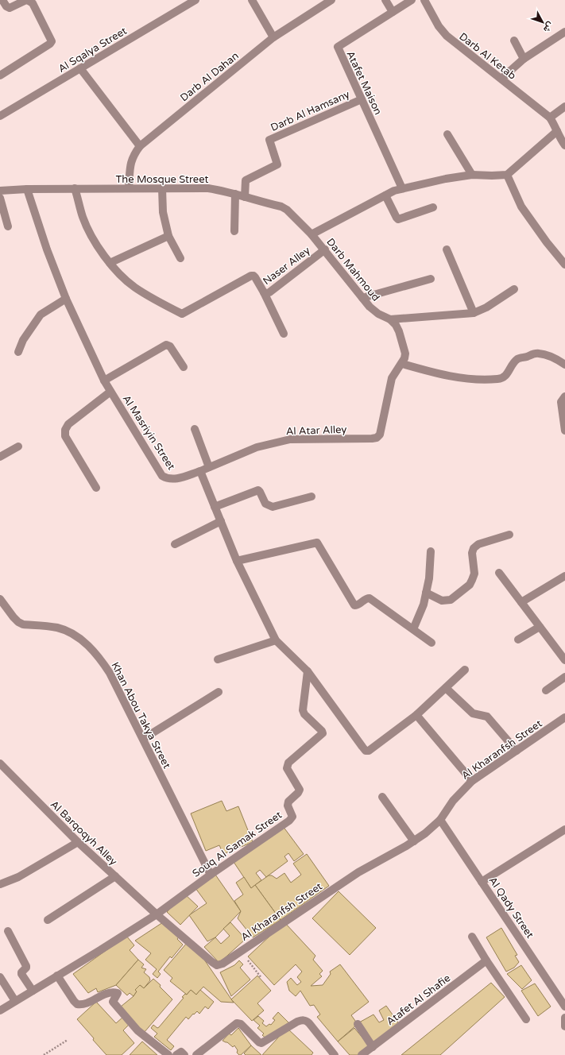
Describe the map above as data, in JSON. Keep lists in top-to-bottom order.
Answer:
{
  "streets": {
    "street": [
      "Al Sqalya Street",
      "Darb Al Ketab",
      "Darb Al Dahan",
      "Atafet Maison",
      "Darb Al Hamsany",
      "The Mosque Street",
      "Naser Alley",
      "Darb Mahmoud",
      "Al Atar Alley",
      "Al Masriyin Street",
      "Khan Abou Takya Street",
      "Al Kharanfsh Street",
      "Al Barqoqyh Alley",
      "Souq Al Samak Street",
      "Al Qady Street",
      "Atafet Al Shafie"
    ]
  },
  "crossings": [
    ["Darb Al Dahan", "The Mosque Street"],
    ["Atafet Maison", "Darb Al Hamsany"],
    ["Darb Al Hamsany", "The Mosque Street"],
    ["The Mosque Street", "Darb Mahmoud"],
    ["The Mosque Street", "Al Masriyin Street"],
    ["Naser Alley", "Darb Mahmoud"],
    ["Darb Mahmoud", "Al Atar Alley"],
    ["Al Atar Alley", "Al Masriyin Street"],
    ["Khan Abou Takya Street", "Souq Al Samak Street"],
    ["Al Kharanfsh Street", "Al Barqoqyh Alley"],
    ["Al Kharanfsh Street", "Souq Al Samak Street"],
    ["Al Kharanfsh Street", "Al Qady Street"],
    ["Al Barqoqyh Alley", "Souq Al Samak Street"]
  ],
  "north": "bottom right"
}
